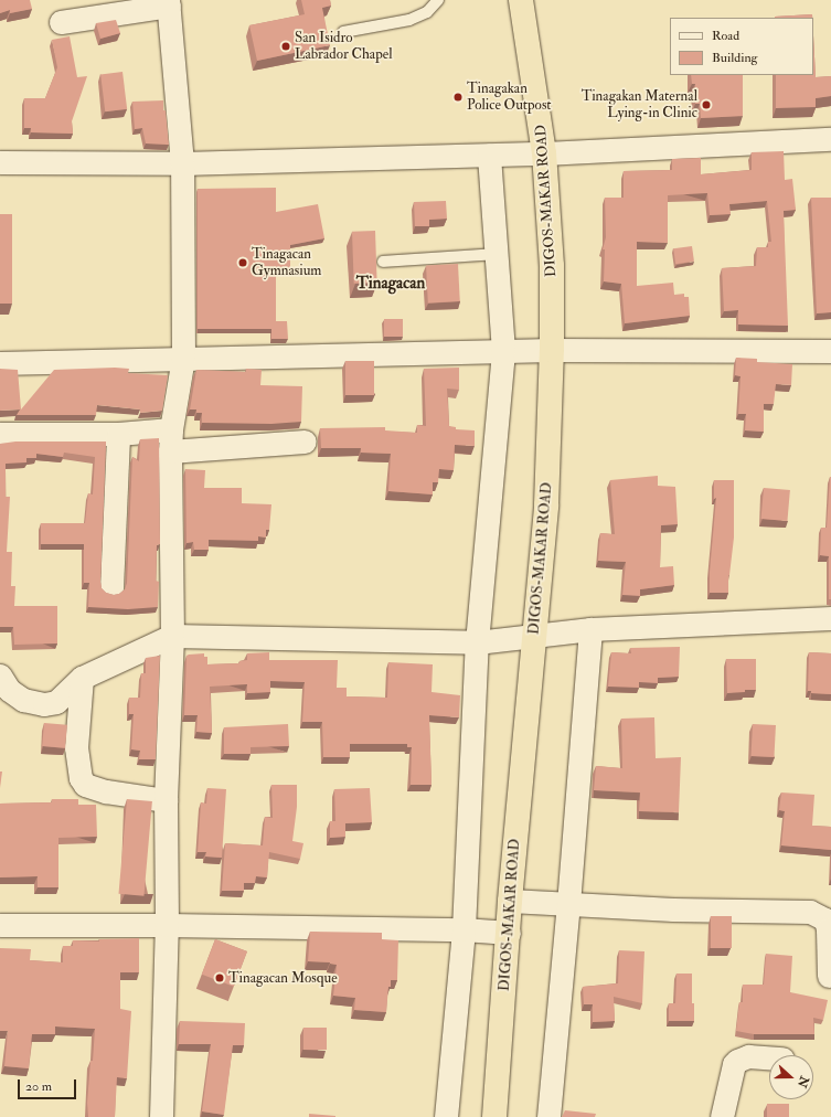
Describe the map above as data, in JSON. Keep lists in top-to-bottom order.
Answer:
{
  "streets": {
    "highway": ["DIGOS-MAKAR ROAD"]
  },
  "districts": ["Tinagacan"],
  "places": [
    "San Isidro Labrador Chapel",
    "Tinagakan Police Outpost",
    "Tinagakan Maternal Lying-in Clinic",
    "Tinagacan Gymnasium",
    "Tinagacan Mosque"
  ],
  "legend": ["Road", "Building"],
  "scale_bar": "20 m",
  "north": "right"
}
